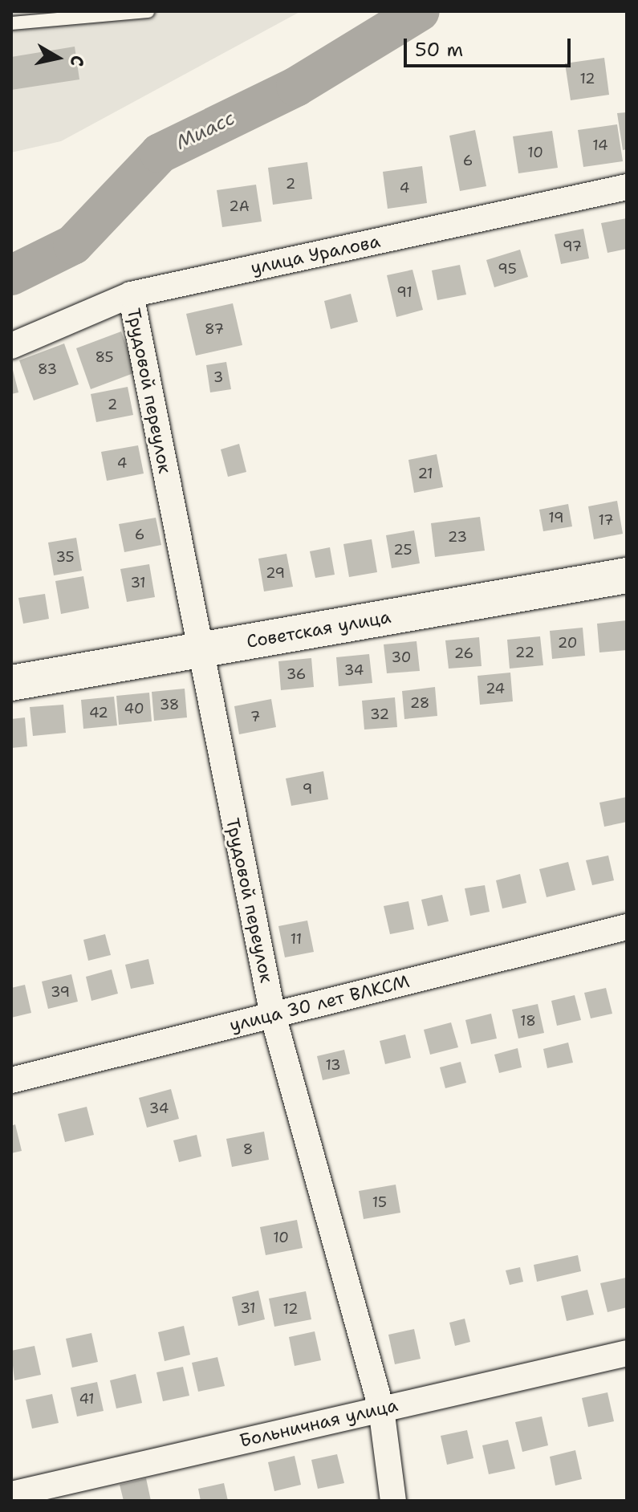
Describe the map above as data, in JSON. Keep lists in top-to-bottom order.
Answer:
{
  "streets": {
    "main road": ["Советская улица"],
    "street": [
      "улица Уралова",
      "Трудовой переулок",
      "улица 30 лет ВЛКСМ",
      "Больничная улица"
    ]
  },
  "crossings": [
    ["улица Уралова", "Трудовой переулок"],
    ["Трудовой переулок", "Советская улица"],
    ["Трудовой переулок", "улица 30 лет ВЛКСМ"],
    ["Трудовой переулок", "Больничная улица"]
  ],
  "water": ["Миасс"],
  "house_numbers": [
    "12",
    "14",
    "10",
    "6",
    "2",
    "4",
    "2А",
    "97",
    "95",
    "91",
    "87",
    "85",
    "83",
    "3",
    "2",
    "4",
    "21",
    "19",
    "17",
    "6",
    "23",
    "25",
    "35",
    "29",
    "31",
    "20",
    "22",
    "26",
    "30",
    "34",
    "36",
    "24",
    "28",
    "38",
    "40",
    "42",
    "32",
    "7",
    "9",
    "11",
    "39",
    "18",
    "13",
    "34",
    "8",
    "15",
    "10",
    "31",
    "12",
    "41"
  ],
  "scale_bar": "50 m",
  "north": "right"
}
